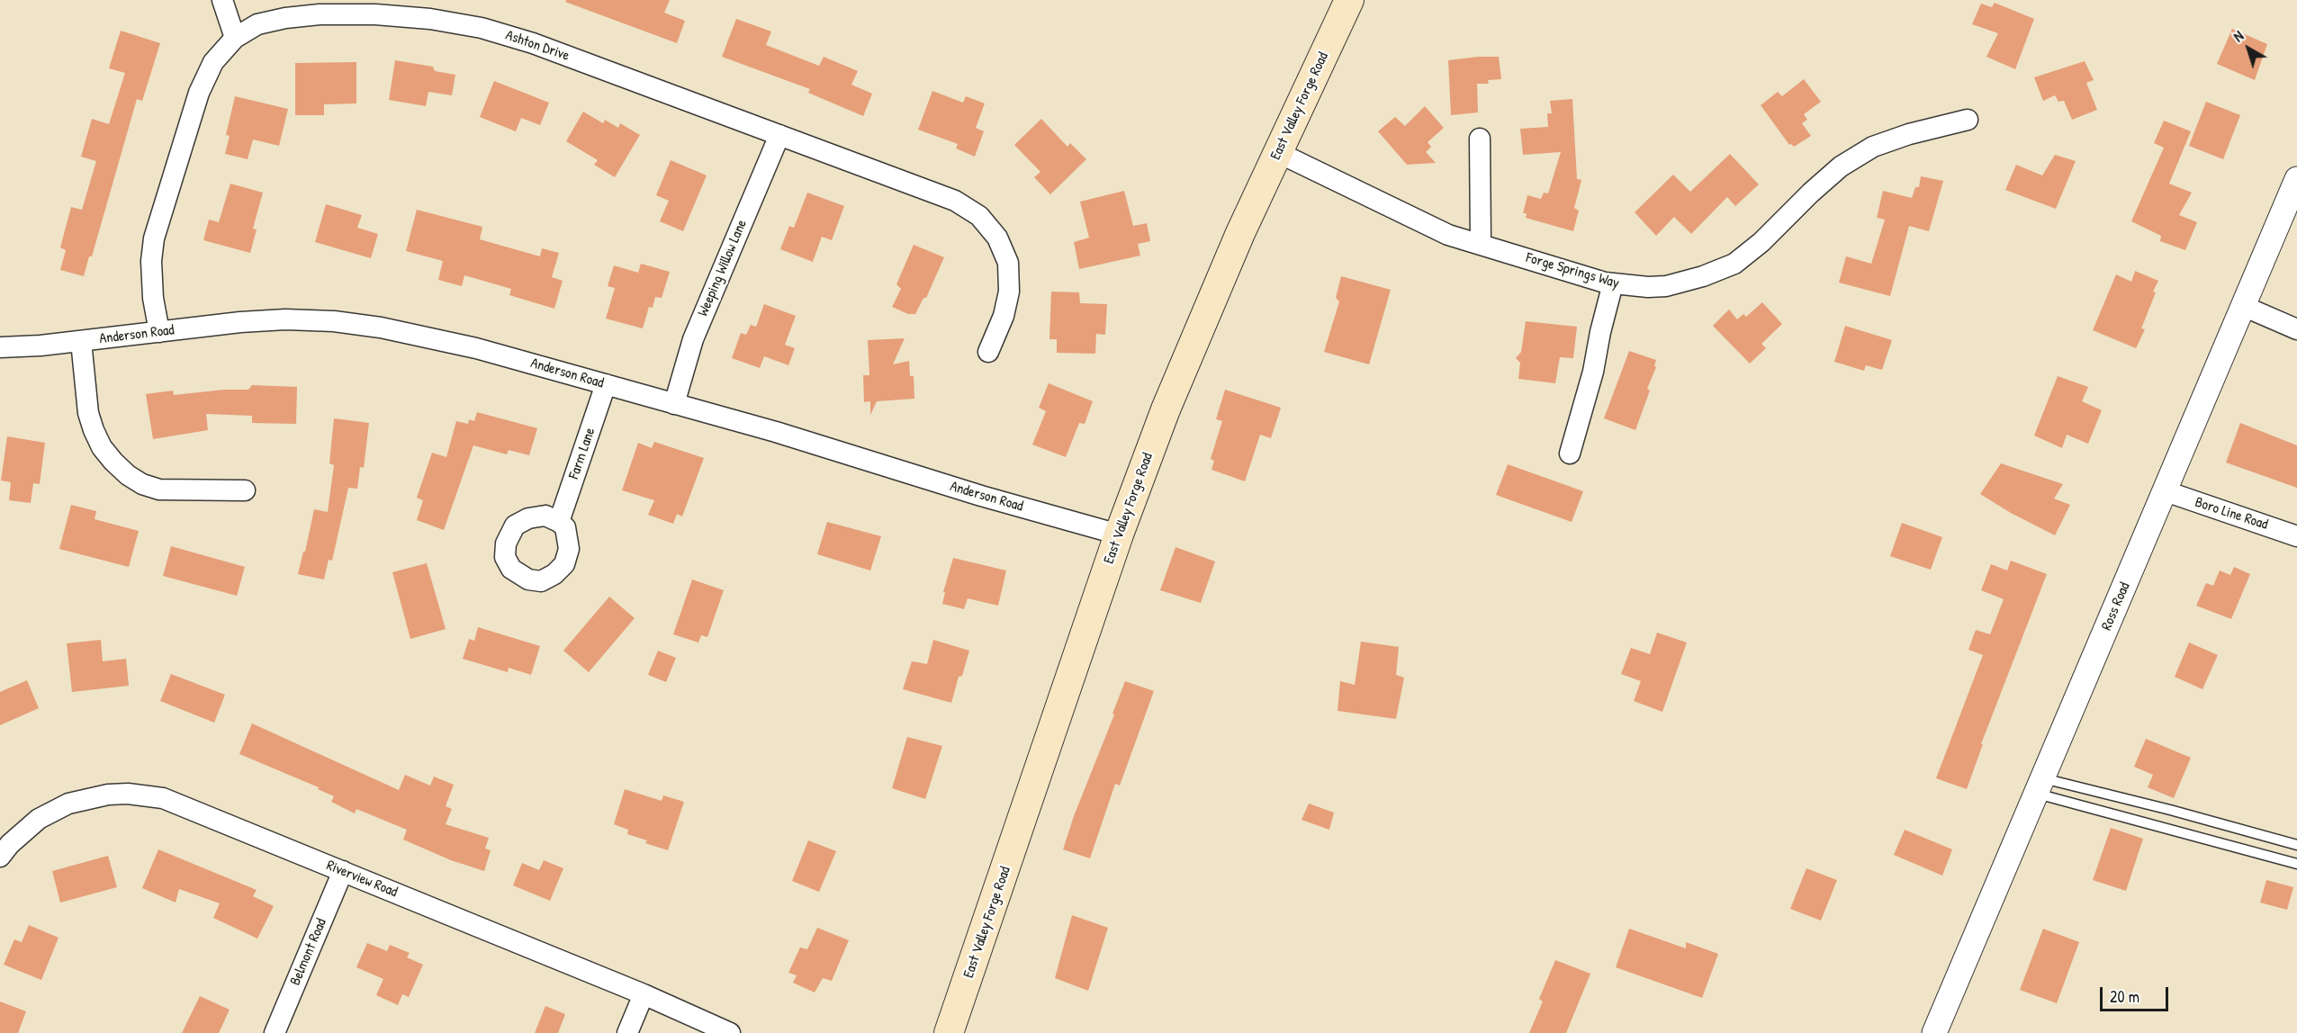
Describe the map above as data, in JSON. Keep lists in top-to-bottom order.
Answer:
{
  "streets": {
    "main road": ["East Valley Forge Road"],
    "street": [
      "Ashton Drive",
      "Weeping Willow Lane",
      "Forge Springs Way",
      "Anderson Road",
      "Farm Lane",
      "Boro Line Road",
      "Ross Road",
      "Riverview Road",
      "Belmont Road"
    ]
  },
  "crossings": [
    ["Ashton Drive", "Weeping Willow Lane"],
    ["Ashton Drive", "Anderson Road"],
    ["East Valley Forge Road", "Forge Springs Way"],
    ["East Valley Forge Road", "Anderson Road"],
    ["Weeping Willow Lane", "Anderson Road"],
    ["Anderson Road", "Farm Lane"],
    ["Boro Line Road", "Ross Road"],
    ["Riverview Road", "Belmont Road"]
  ],
  "scale_bar": "20 m",
  "north": "top left"
}
